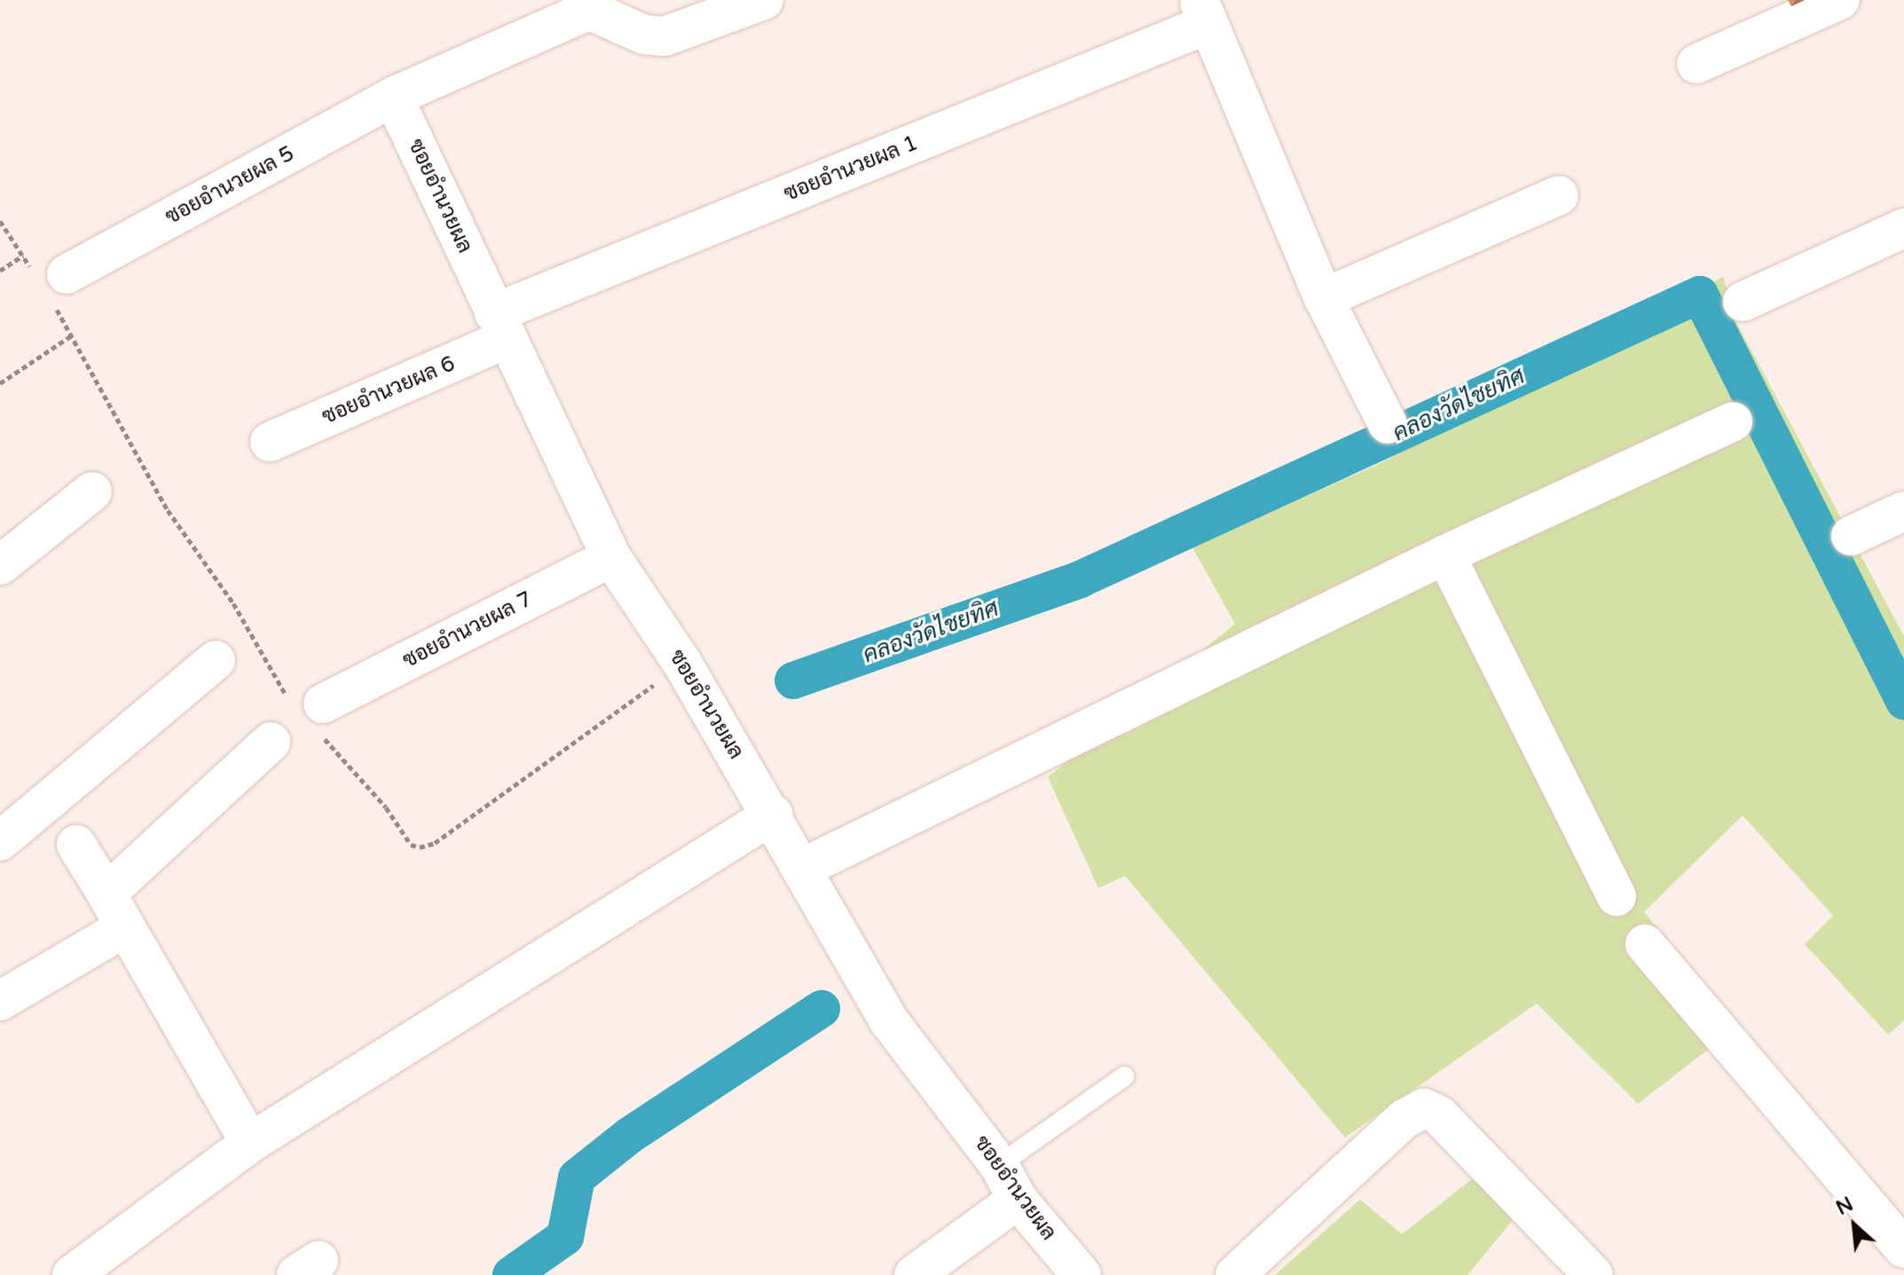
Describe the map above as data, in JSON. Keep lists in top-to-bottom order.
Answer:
{
  "streets": {
    "street": [
      "ซอยอำนวยผล 1",
      "ซอยอำนวยผล 5",
      "ซอยอำนวยผล",
      "ซอยอำนวยผล 6",
      "ซอยอำนวยผล 7"
    ]
  },
  "crossings": [
    ["ซอยอำนวยผล 1", "ซอยอำนวยผล"],
    ["ซอยอำนวยผล 1", "ซอยอำนวยผล 6"],
    ["ซอยอำนวยผล 5", "ซอยอำนวยผล"],
    ["ซอยอำนวยผล", "ซอยอำนวยผล 6"],
    ["ซอยอำนวยผล", "ซอยอำนวยผล 7"]
  ],
  "water": ["คลองวัดไชยทิศ"],
  "north": "top left"
}
